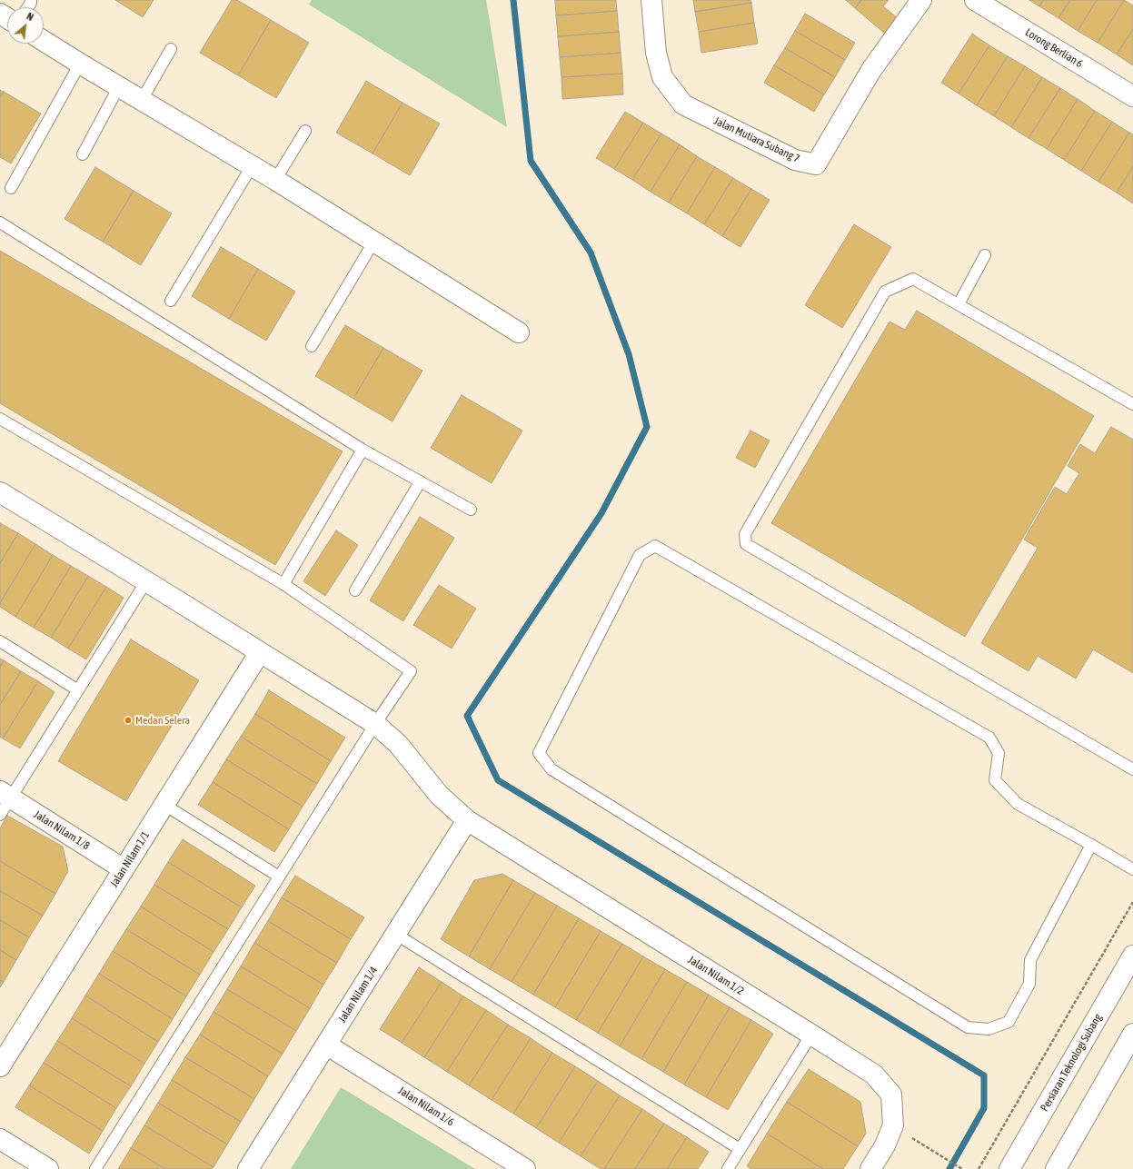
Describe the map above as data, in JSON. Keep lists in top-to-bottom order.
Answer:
{
  "streets": {
    "street": [
      "Lorong Berlian 6",
      "Jalan Mutiara Subang 7",
      "Jalan Nilam 1/8",
      "Jalan Nilam 1/1",
      "Jalan Nilam 1/2",
      "Jalan Nilam 1/4",
      "Persiaran Teknologi Subang",
      "Jalan Nilam 1/6"
    ]
  },
  "crossings": [
    ["Jalan Nilam 1/8", "Jalan Nilam 1/1"],
    ["Jalan Nilam 1/1", "Jalan Nilam 1/2"],
    ["Jalan Nilam 1/2", "Jalan Nilam 1/4"],
    ["Jalan Nilam 1/4", "Jalan Nilam 1/6"]
  ],
  "places": ["Medan Selera"],
  "north": "top right"
}
